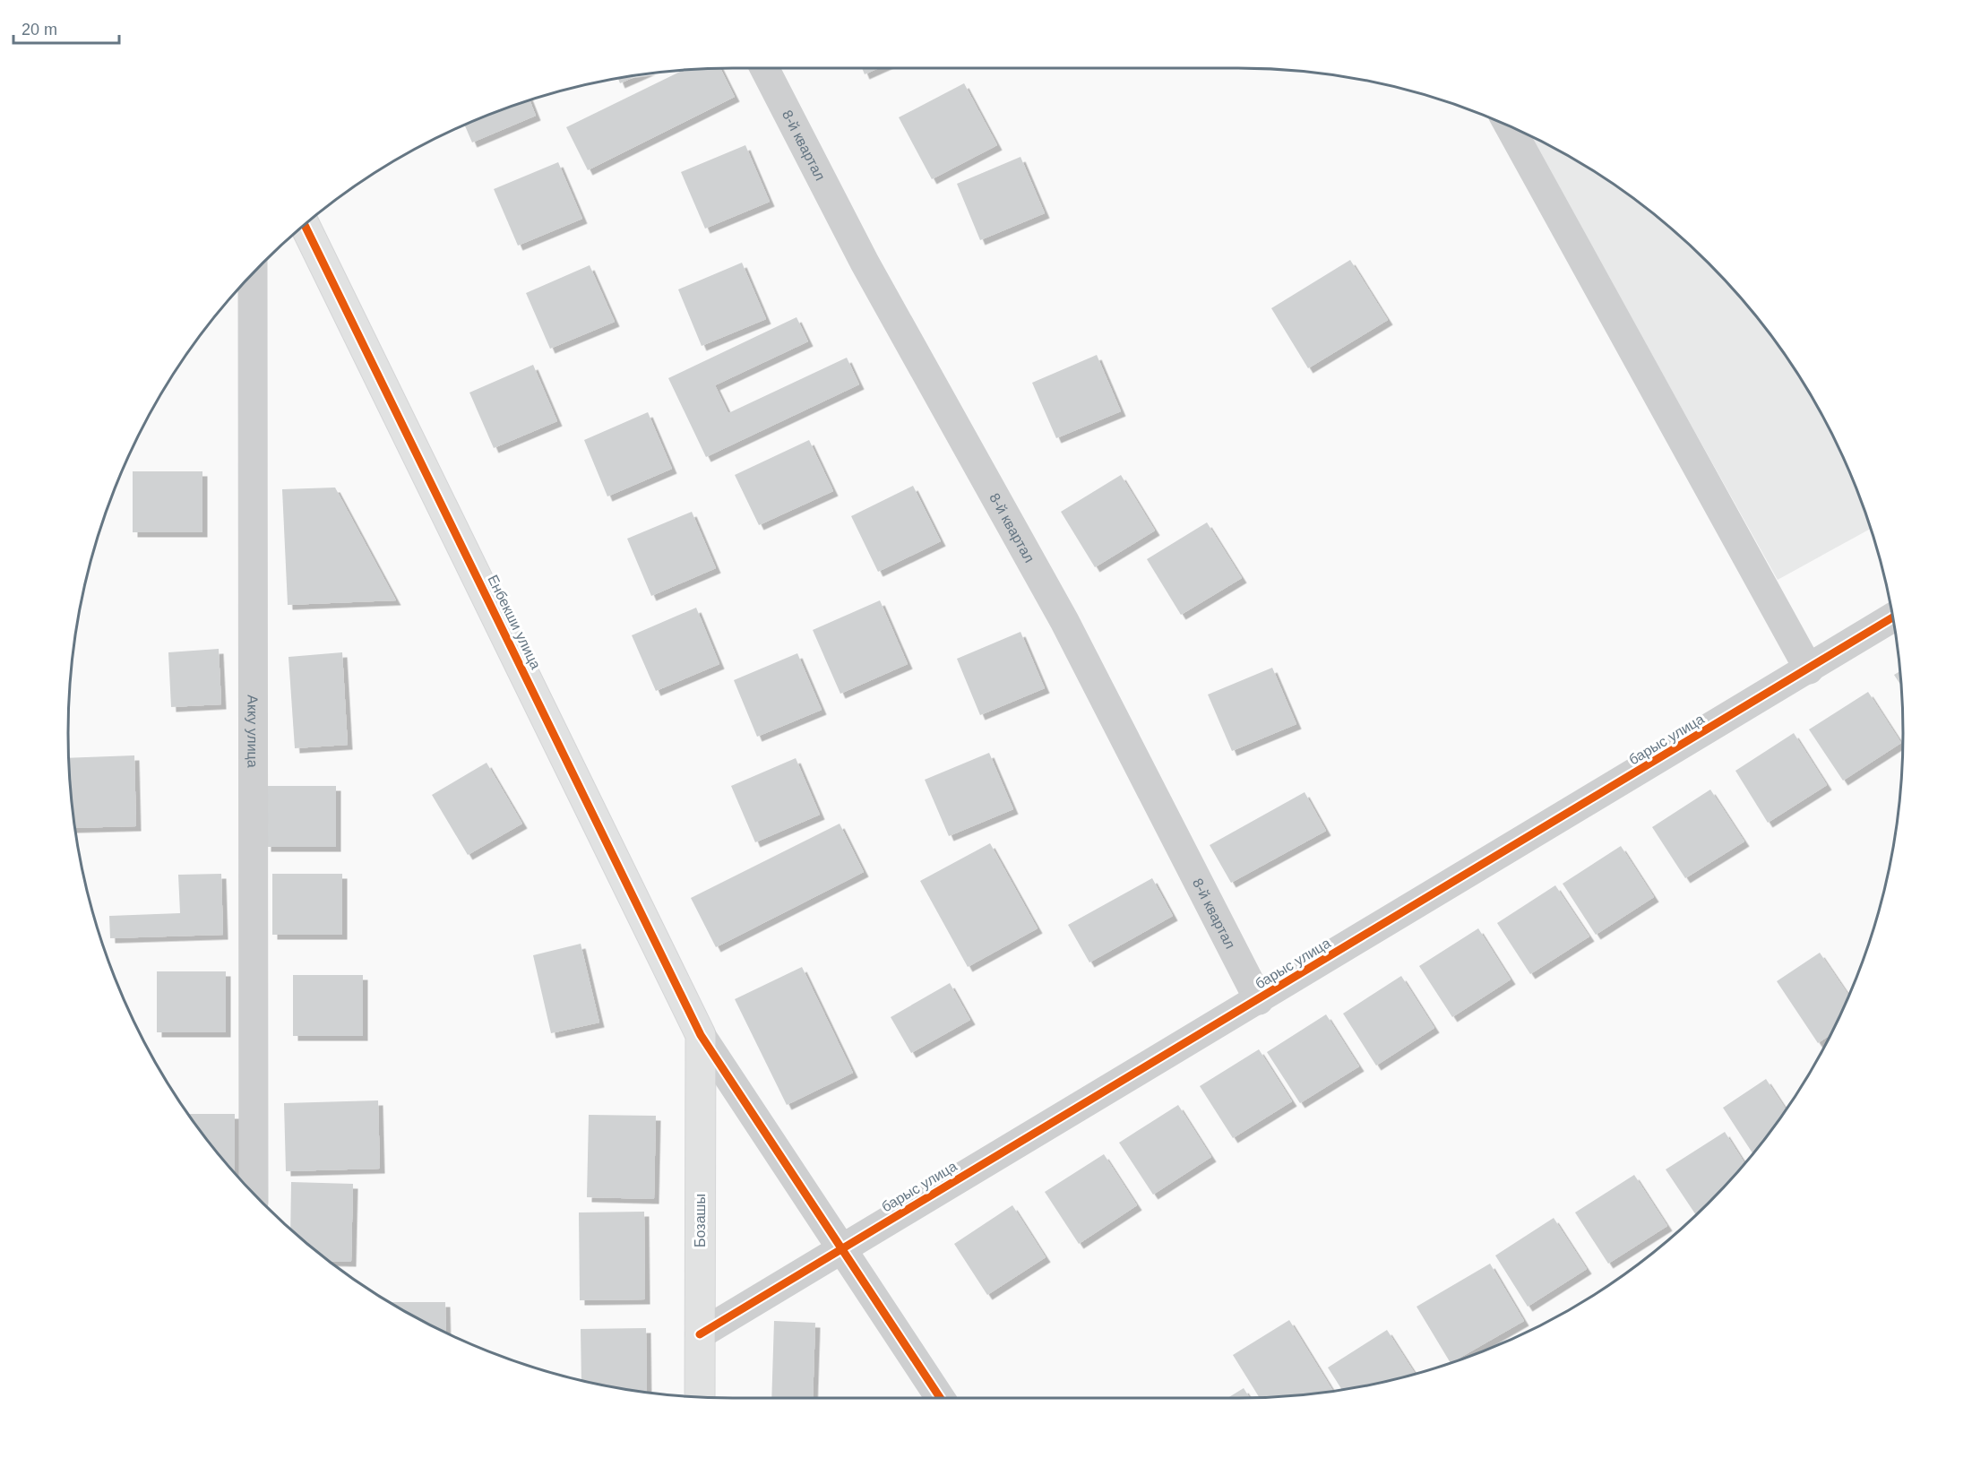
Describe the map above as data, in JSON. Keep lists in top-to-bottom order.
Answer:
{
  "streets": {
    "street": [
      "8-й квартал",
      "Енбекши улица",
      "Акку улица",
      "барыс улица",
      "Бозашы"
    ]
  },
  "crossings": [
    ["8-й квартал", "барыс улица"],
    ["Енбекши улица", "Бозашы"],
    ["барыс улица", "Бозашы"]
  ],
  "scale_bar": "20 m"
}
